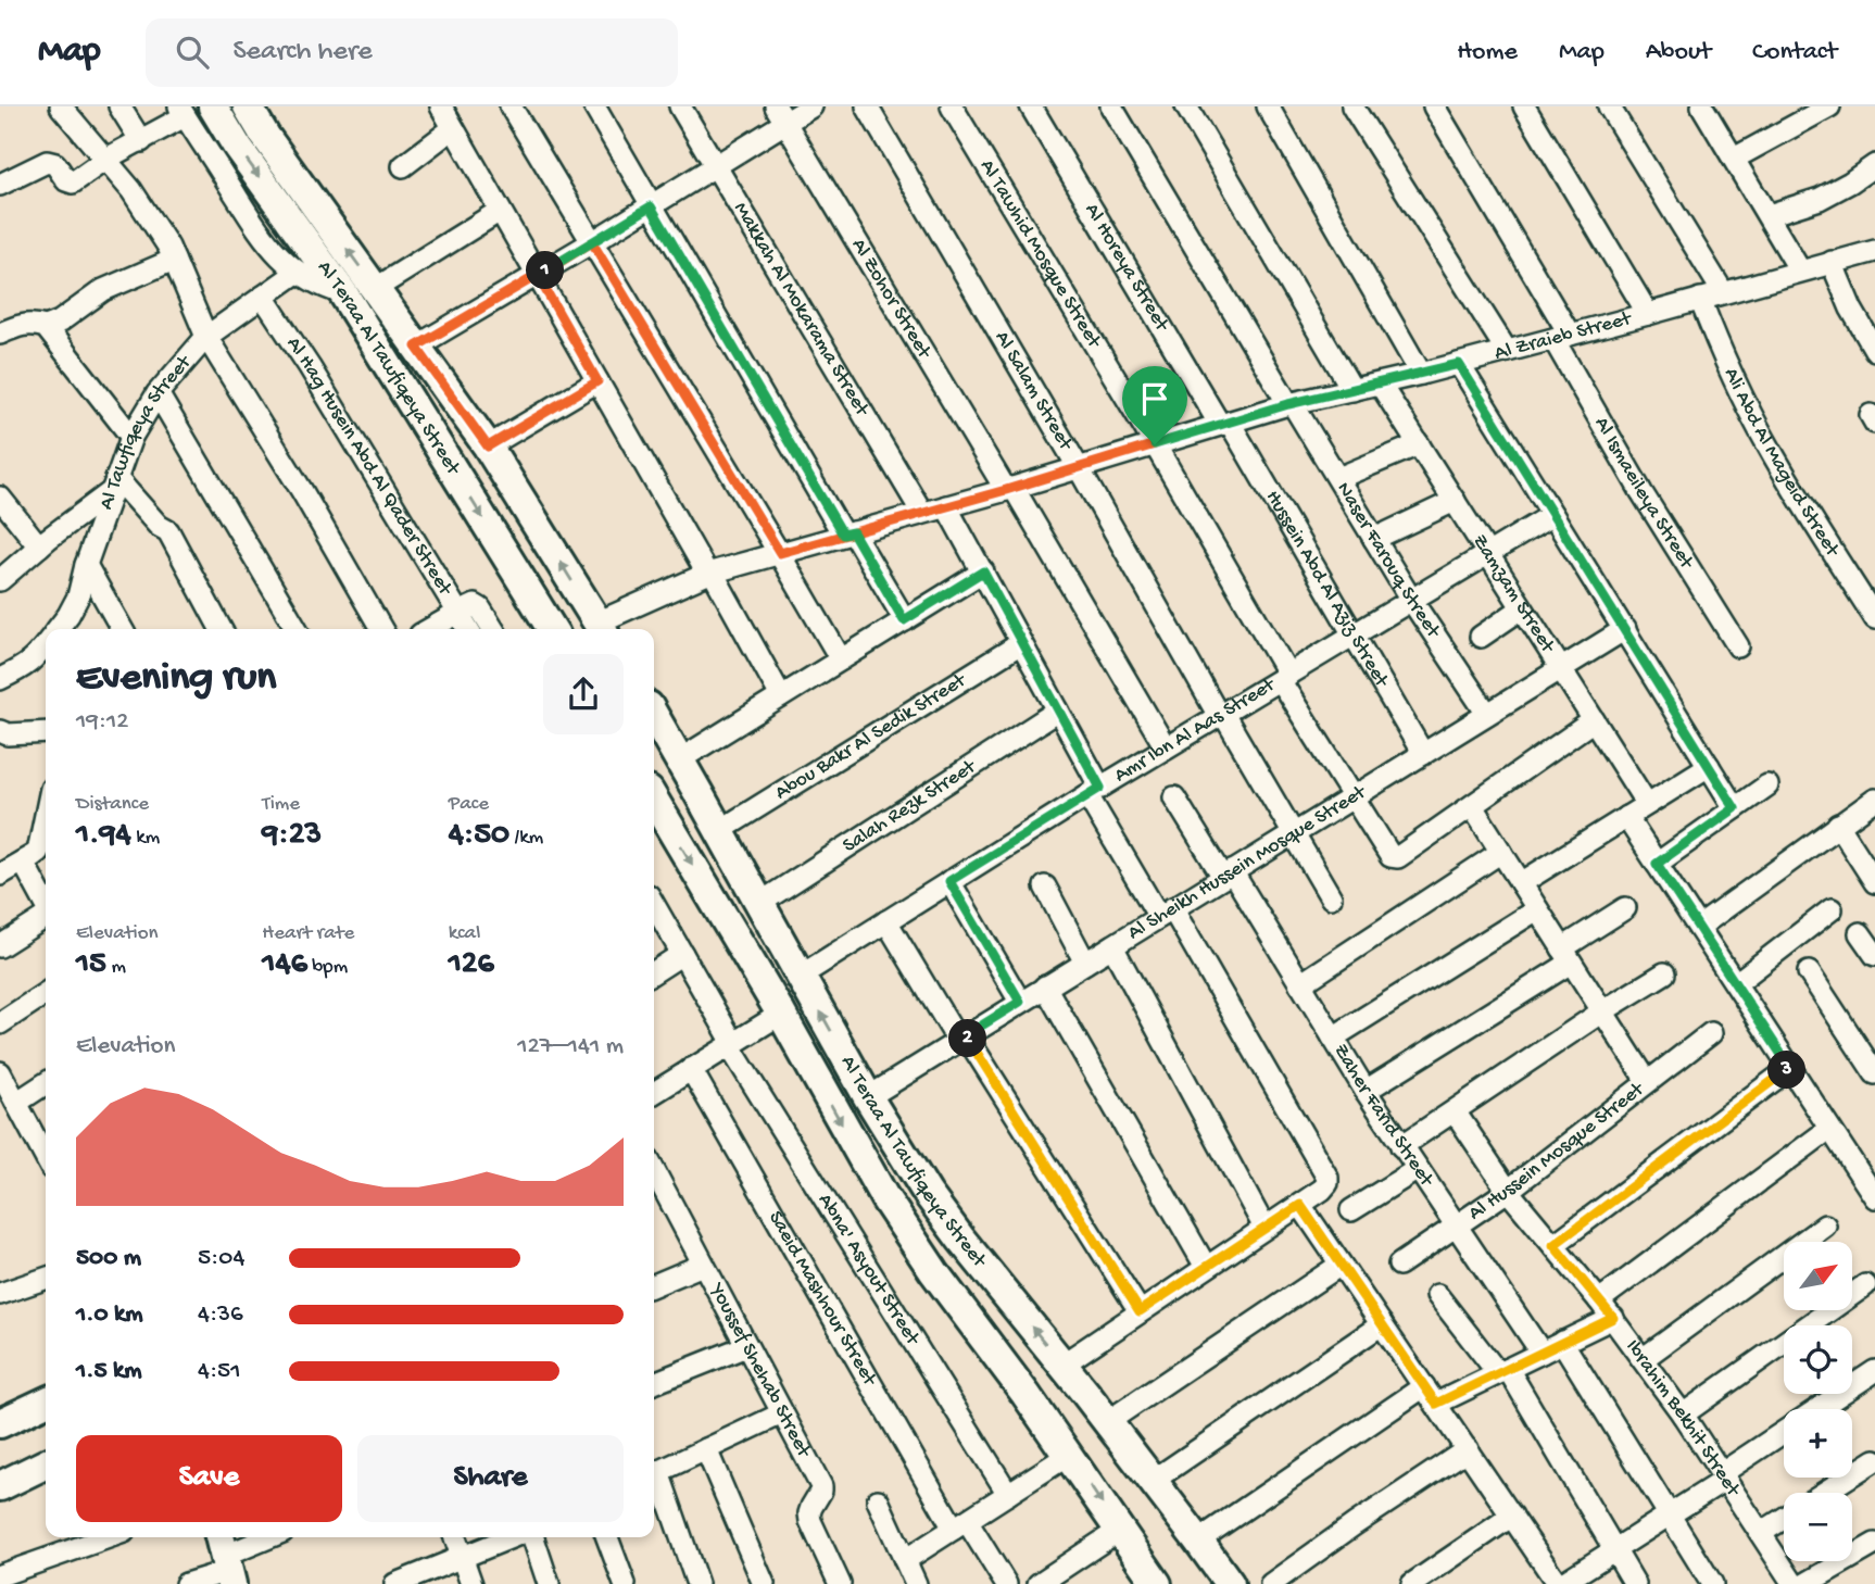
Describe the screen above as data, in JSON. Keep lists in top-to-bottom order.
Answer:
{
  "streets": {
    "main road": ["Al Teraa Al Tawfiqeya Street"],
    "street": [
      "Al Tawhid Mosque Street",
      "Al Horeya Street",
      "Al Zohor Street",
      "Makkah Al Mokarama Street",
      "Al Zraieb Street",
      "Al Salam Street",
      "Al Tawfiqeya Street",
      "Ali Abd Al Mageid Street",
      "Al Hag Husein Abd Al Qader Street",
      "Al Ismaeileya Street",
      "Naser Farouq Street",
      "Hussein Abd Al Aziz Street",
      "Zamzam Street",
      "Amr Ibn Al Aas Street",
      "Abou Bakr Al Sedik Street",
      "Salah Rezk Street",
      "Al Sheikh Hussein Mosque Street",
      "Zaher Farid Street",
      "Al Hussein Mosque Street",
      "Abna' Asyout Street",
      "Saeid Mashhour Street",
      "Youssef Shehab Street",
      "Ibrahim Bekhit Street"
    ]
  },
  "crossings": [
    ["Al Tawhid Mosque Street", "Al Zraieb Street"],
    ["Al Tawhid Mosque Street", "Amr Ibn Al Aas Street"],
    ["Al Tawhid Mosque Street", "Al Sheikh Hussein Mosque Street"],
    ["Al Horeya Street", "Al Zraieb Street"],
    ["Al Horeya Street", "Hussein Abd Al Aziz Street"],
    ["Al Zohor Street", "Al Zraieb Street"],
    ["Al Zohor Street", "Amr Ibn Al Aas Street"],
    ["Makkah Al Mokarama Street", "Al Zraieb Street"],
    ["Al Zraieb Street", "Al Teraa Al Tawfiqeya Street"],
    ["Al Zraieb Street", "Al Salam Street"],
    ["Al Zraieb Street", "Ali Abd Al Mageid Street"],
    ["Al Zraieb Street", "Al Ismaeileya Street"],
    ["Al Zraieb Street", "Naser Farouq Street"],
    ["Al Zraieb Street", "Hussein Abd Al Aziz Street"],
    ["Al Zraieb Street", "Zamzam Street"],
    ["Al Teraa Al Tawfiqeya Street", "Amr Ibn Al Aas Street"],
    ["Al Teraa Al Tawfiqeya Street", "Abou Bakr Al Sedik Street"],
    ["Al Teraa Al Tawfiqeya Street", "Salah Rezk Street"],
    ["Al Teraa Al Tawfiqeya Street", "Al Sheikh Hussein Mosque Street"],
    ["Al Salam Street", "Amr Ibn Al Aas Street"],
    ["Al Tawfiqeya Street", "Al Hag Husein Abd Al Qader Street"],
    ["Naser Farouq Street", "Amr Ibn Al Aas Street"],
    ["Naser Farouq Street", "Al Sheikh Hussein Mosque Street"],
    ["Hussein Abd Al Aziz Street", "Amr Ibn Al Aas Street"],
    ["Hussein Abd Al Aziz Street", "Al Sheikh Hussein Mosque Street"],
    ["Zamzam Street", "Amr Ibn Al Aas Street"],
    ["Zamzam Street", "Al Sheikh Hussein Mosque Street"],
    ["Al Sheikh Hussein Mosque Street", "Zaher Farid Street"],
    ["Zaher Farid Street", "Al Hussein Mosque Street"],
    ["Al Hussein Mosque Street", "Ibrahim Bekhit Street"]
  ],
  "north": "top right",
  "page": {
    "header": "Map",
    "search": "Search here",
    "nav": [
      "Home",
      "Map",
      "About",
      "Contact"
    ],
    "pins": ["1", "2", "3"],
    "heading": ["Evening run", "19:12"],
    "stats": [
      ["Distance", "1.94 km"],
      ["Time", "9:23"],
      ["Pace", "4:50 /km"],
      ["Elevation", "15 m"],
      ["Heart rate", "146 bpm"],
      ["kcal", "126"]
    ],
    "chart": ["Elevation", "127–141 m"],
    "list": [
      {
        "name": "500 m",
        "note": "5:04"
      },
      {
        "name": "1.0 km",
        "note": "4:36"
      },
      {
        "name": "1.5 km",
        "note": "4:51"
      }
    ],
    "map_buttons": ["+", "−"],
    "buttons": ["Save", "Share"]
  }
}
